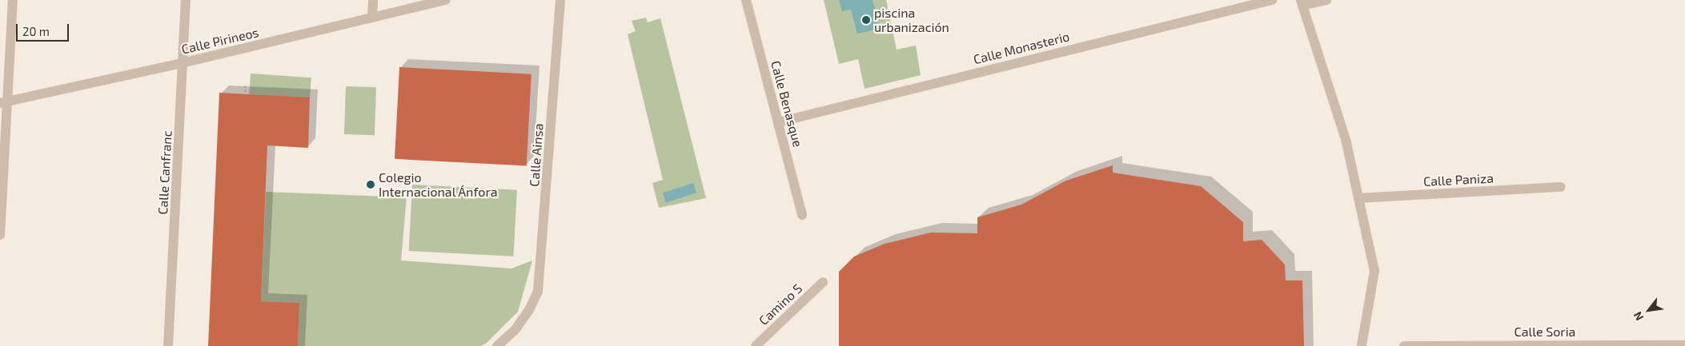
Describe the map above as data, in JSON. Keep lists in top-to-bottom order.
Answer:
{
  "streets": {
    "street": [
      "Calle Pirineos",
      "Calle Monasterio",
      "Calle Benasque",
      "Calle Ainsa",
      "Calle Canfranc",
      "Calle Paniza",
      "Camino S",
      "Calle Soria"
    ]
  },
  "crossings": [
    ["Calle Pirineos", "Calle Canfranc"],
    ["Calle Monasterio", "Calle Benasque"]
  ],
  "places": ["piscina urbanización", "Colegio Internacional Ánfora"],
  "scale_bar": "20 m",
  "north": "bottom left"
}
